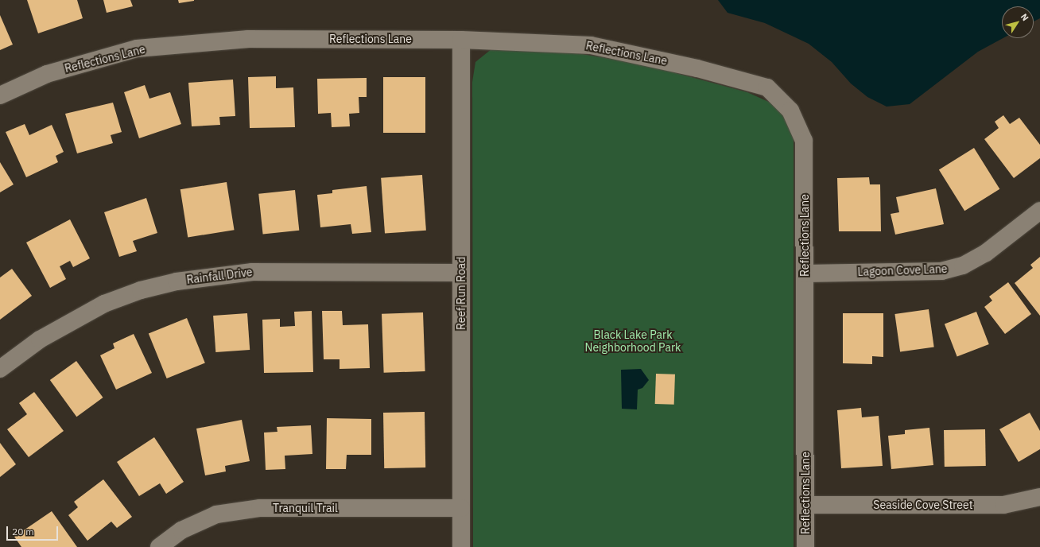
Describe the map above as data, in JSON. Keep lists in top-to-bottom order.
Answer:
{
  "streets": {
    "street": [
      "Reflections Lane",
      "Lagoon Cove Lane",
      "Rainfall Drive",
      "Reef Run Road",
      "Seaside Cove Street",
      "Tranquil Trail"
    ]
  },
  "crossings": [
    ["Reflections Lane", "Lagoon Cove Lane"],
    ["Reflections Lane", "Reef Run Road"],
    ["Reflections Lane", "Seaside Cove Street"],
    ["Rainfall Drive", "Reef Run Road"],
    ["Reef Run Road", "Tranquil Trail"]
  ],
  "parks": ["Black Lake Park Neighborhood Park"],
  "scale_bar": "20 m",
  "north": "top right"
}
